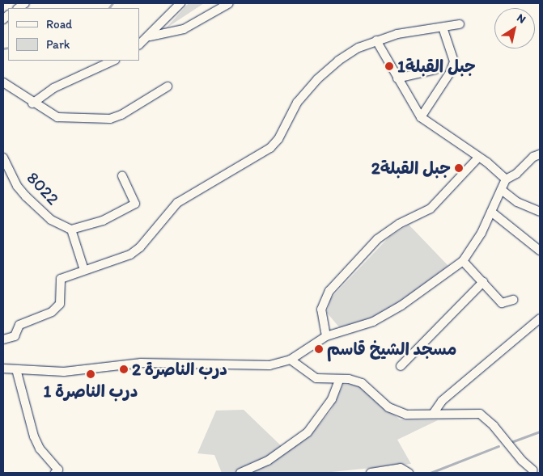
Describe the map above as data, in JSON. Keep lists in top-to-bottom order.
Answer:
{
  "streets": {
    "street": ["8022"]
  },
  "places": [
    "جبل القبلة1",
    "جبل القبلة2",
    "مسجد الشيخ قاسم",
    "درب الناصرة 2",
    "درب الناصرة 1"
  ],
  "legend": ["Road", "Park"],
  "north": "top right"
}
